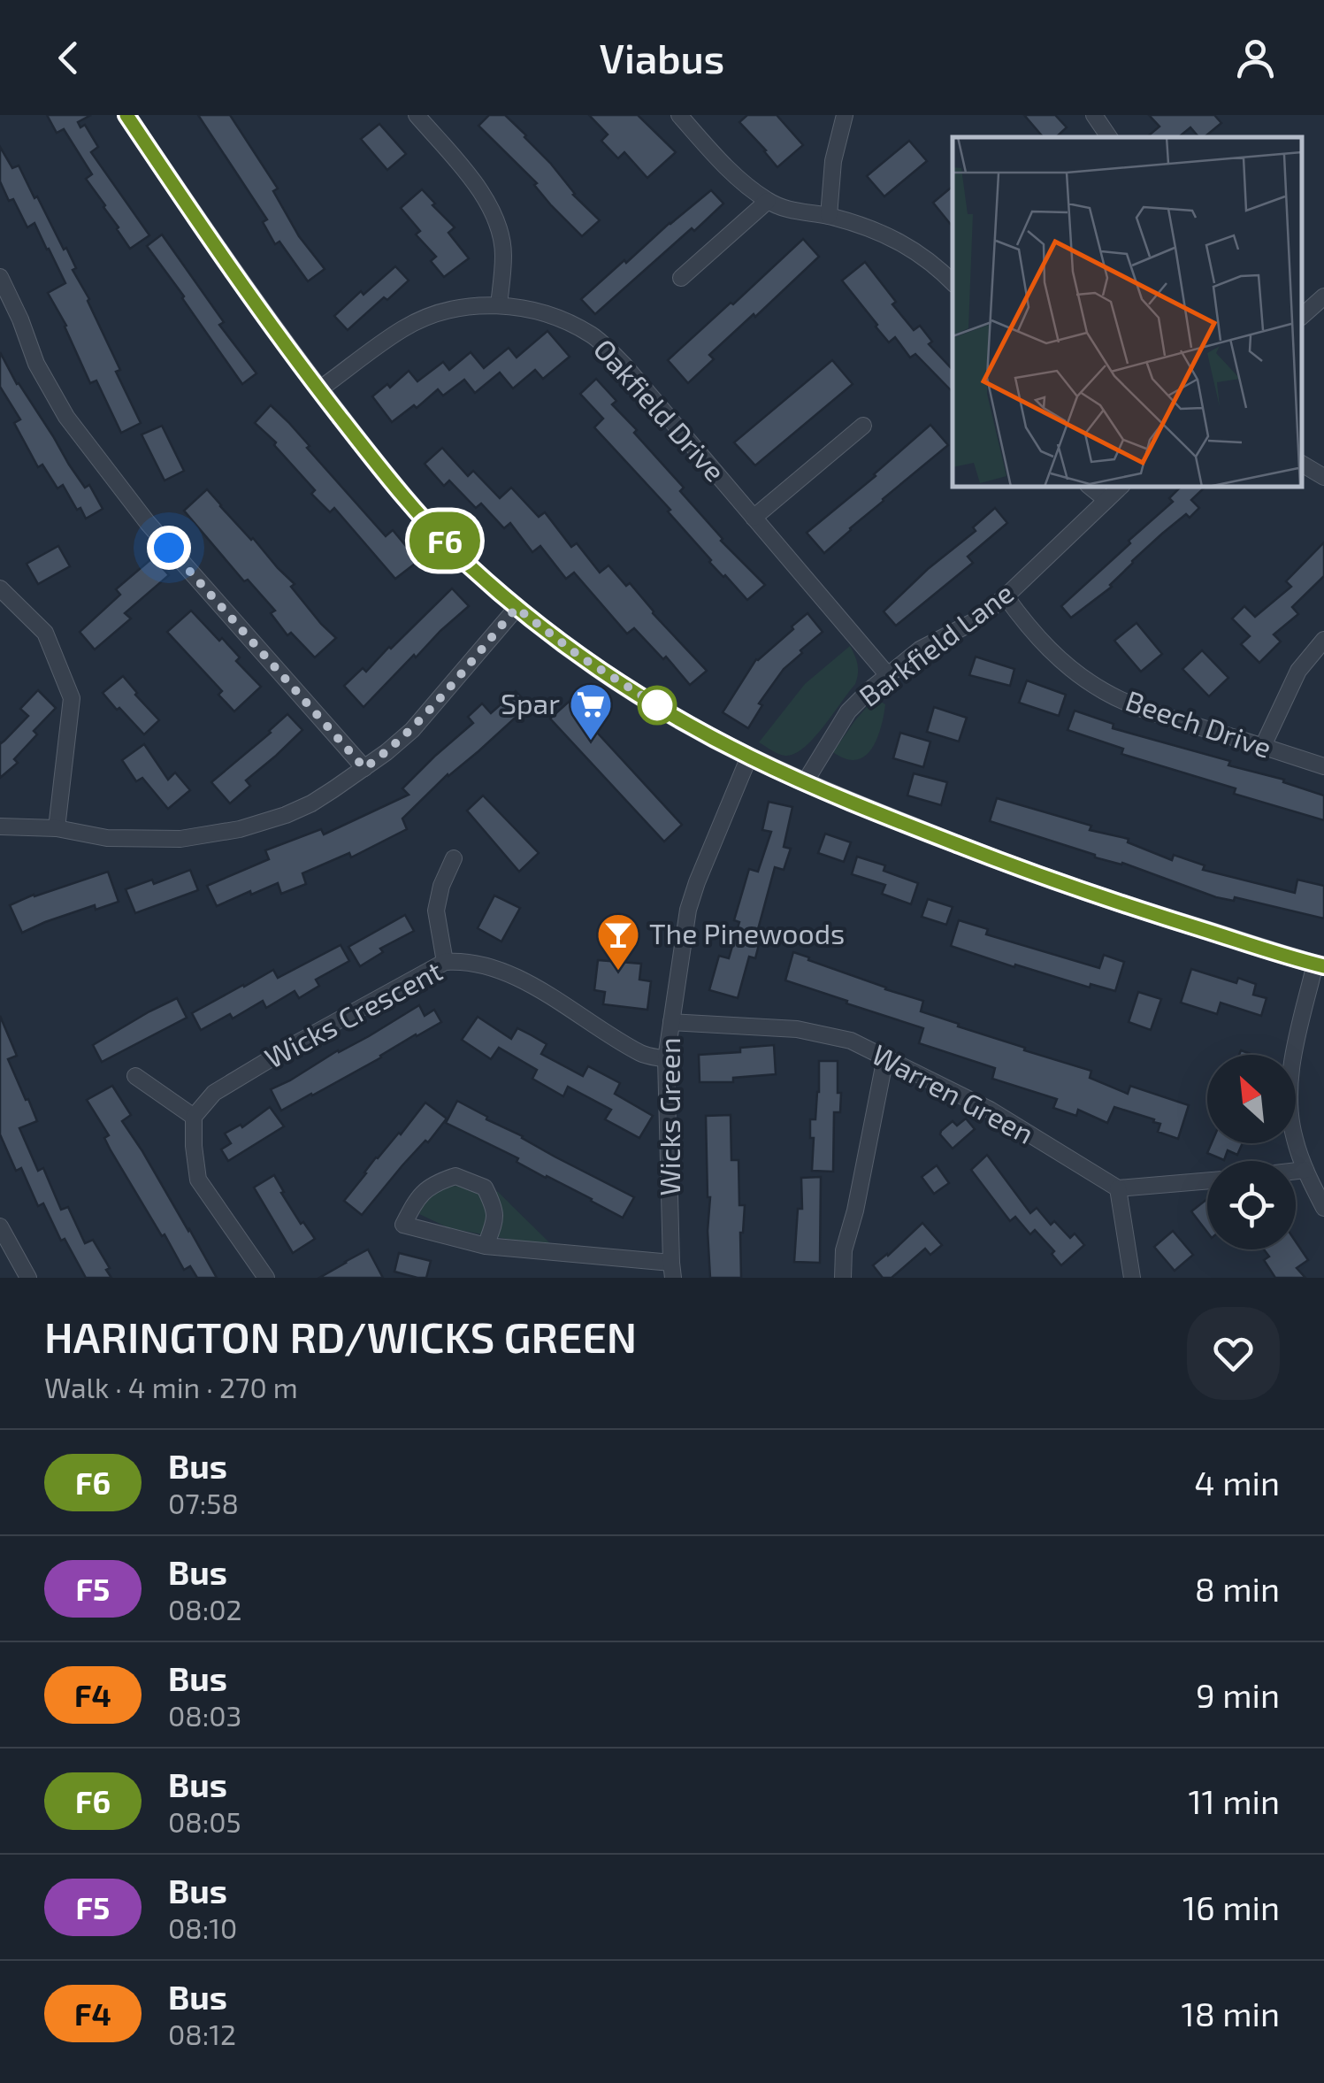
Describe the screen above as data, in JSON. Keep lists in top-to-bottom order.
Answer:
{
  "streets": {
    "street": [
      "Oakfield Drive",
      "Barkfield Lane",
      "Beech Drive",
      "Wicks Crescent",
      "Warren Green",
      "Wicks Green"
    ]
  },
  "crossings": [
    ["Oakfield Drive", "Barkfield Lane"],
    ["Barkfield Lane", "Beech Drive"],
    ["Wicks Crescent", "Wicks Green"],
    ["Warren Green", "Wicks Green"]
  ],
  "places": {
    "supermarket": ["Spar"],
    "bar": ["The Pinewoods"]
  },
  "lines": ["bus line F6"],
  "north": "top left",
  "page": {
    "header": "Viabus",
    "on_map": "F6",
    "heading": ["HARINGTON RD/WICKS GREEN", "Walk · 4 min · 270 m"],
    "list": [
      {
        "mark": "F6",
        "name": "Bus",
        "note": "07:58",
        "value": "4 min"
      },
      {
        "mark": "F5",
        "name": "Bus",
        "note": "08:02",
        "value": "8 min"
      },
      {
        "mark": "F4",
        "name": "Bus",
        "note": "08:03",
        "value": "9 min"
      },
      {
        "mark": "F6",
        "name": "Bus",
        "note": "08:05",
        "value": "11 min"
      },
      {
        "mark": "F5",
        "name": "Bus",
        "note": "08:10",
        "value": "16 min"
      },
      {
        "mark": "F4",
        "name": "Bus",
        "note": "08:12",
        "value": "18 min"
      }
    ]
  }
}
